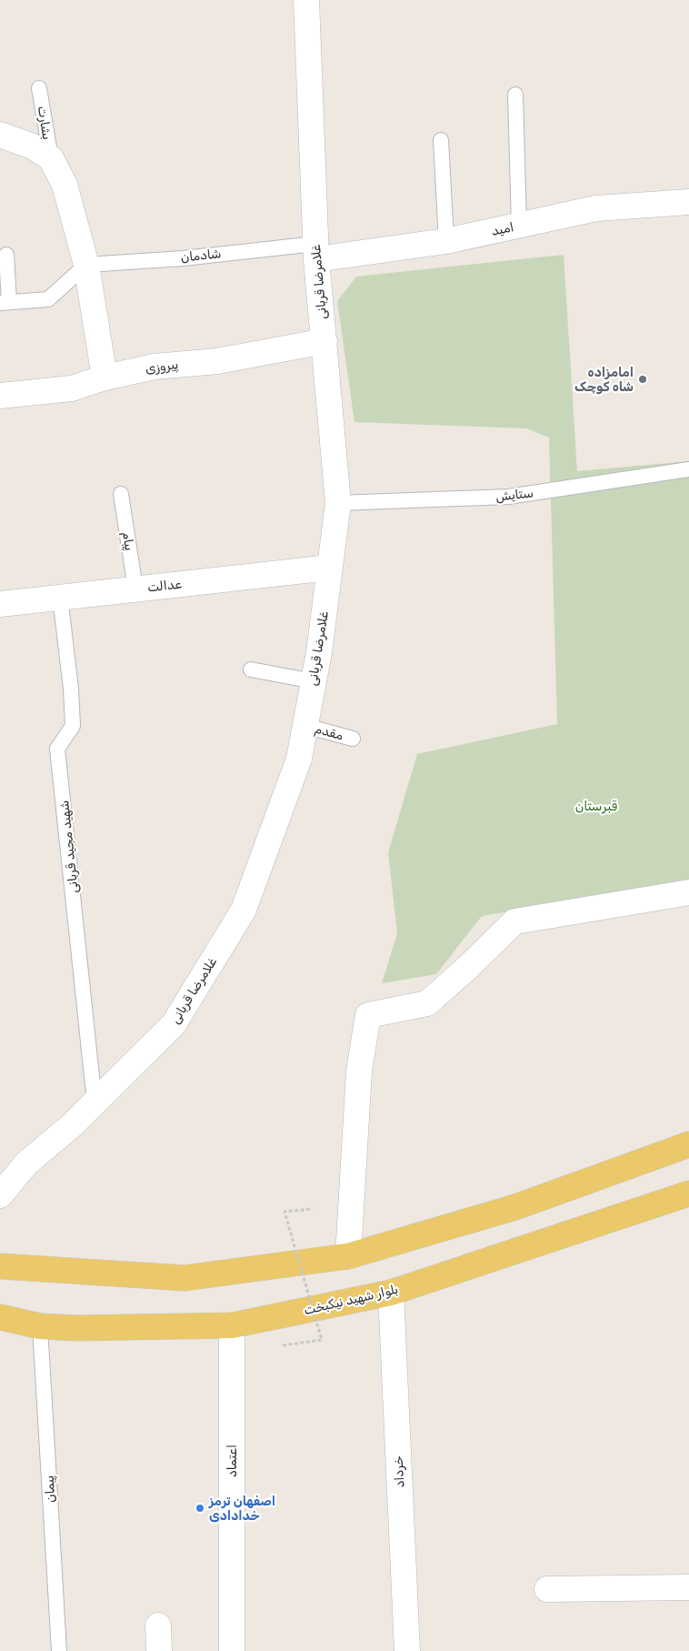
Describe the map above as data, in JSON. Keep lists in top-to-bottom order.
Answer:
{
  "streets": {
    "main road": ["بلوار شهید نیکبخت"],
    "street": [
      "امید",
      "غلامرضا قربانی",
      "پیروزی",
      "عدالت",
      "اعتماد",
      "خرداد"
    ],
    "lane": [
      "بشارت",
      "شادمان",
      "ستایش",
      "پیام",
      "مقدم",
      "شهید مجید قربانی",
      "پیمان"
    ]
  },
  "crossings": [
    ["امید", "شادمان"],
    ["امید", "غلامرضا قربانی"],
    ["شادمان", "غلامرضا قربانی"],
    ["غلامرضا قربانی", "پیروزی"],
    ["غلامرضا قربانی", "ستایش"],
    ["غلامرضا قربانی", "عدالت"],
    ["غلامرضا قربانی", "مقدم"],
    ["غلامرضا قربانی", "شهید مجید قربانی"],
    ["پیام", "عدالت"],
    ["عدالت", "شهید مجید قربانی"],
    ["بلوار شهید نیکبخت", "اعتماد"],
    ["بلوار شهید نیکبخت", "خرداد"],
    ["بلوار شهید نیکبخت", "پیمان"]
  ],
  "parks": ["قبرستان"],
  "places": ["امامزاده شاه کوچک", "اصفهان ترمز خدادادی"]
}
